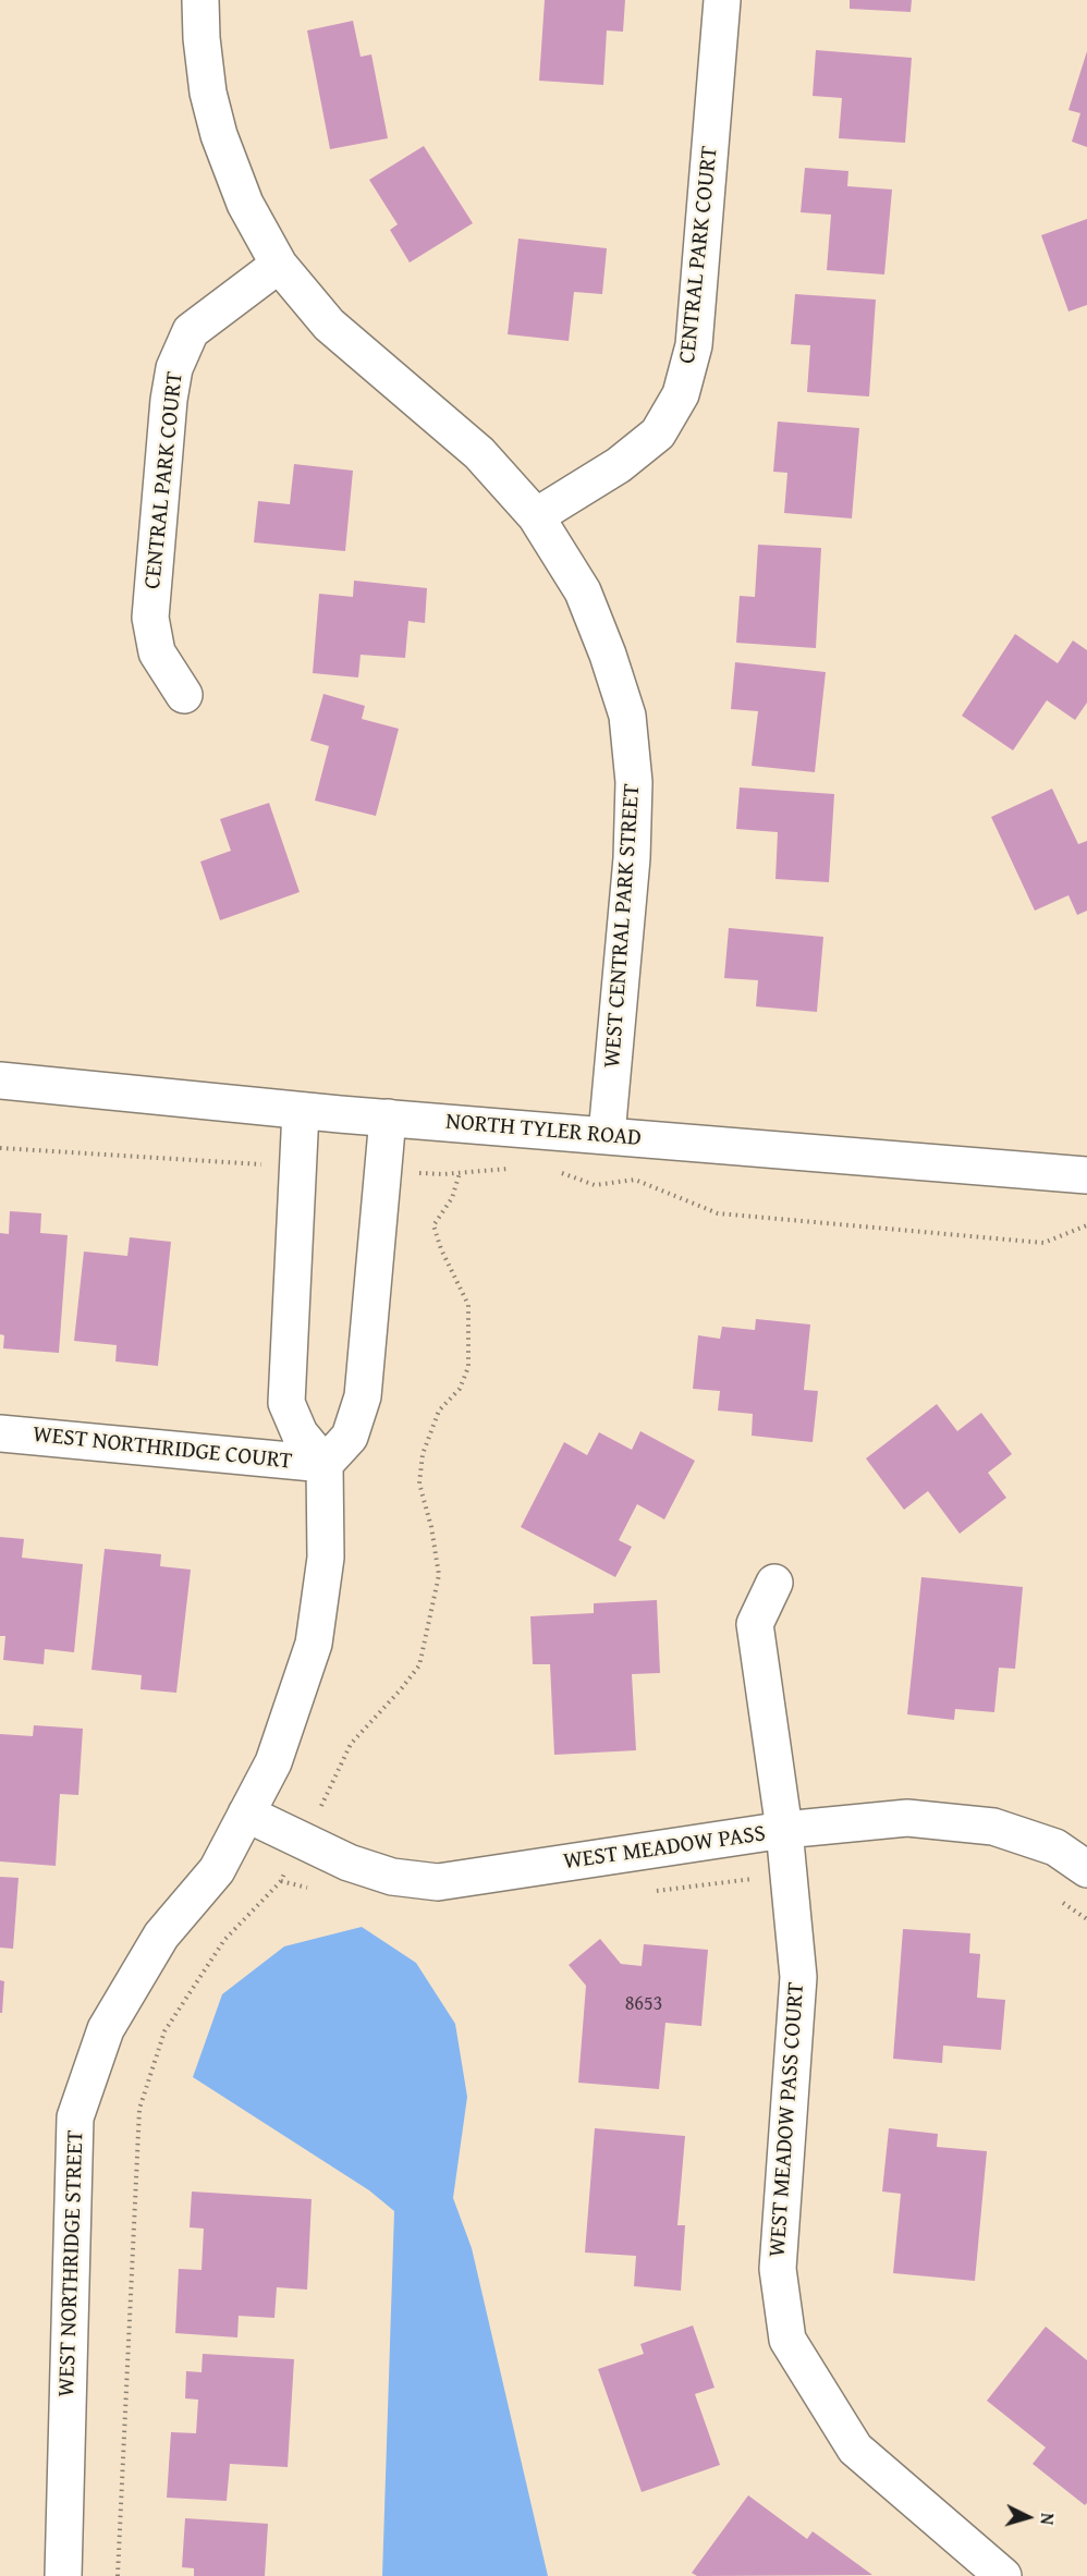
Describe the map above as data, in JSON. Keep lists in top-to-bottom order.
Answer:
{
  "streets": {
    "street": [
      "CENTRAL PARK COURT",
      "WEST CENTRAL PARK STREET",
      "NORTH TYLER ROAD",
      "WEST NORTHRIDGE COURT",
      "WEST MEADOW PASS",
      "WEST MEADOW PASS COURT",
      "WEST NORTHRIDGE STREET"
    ]
  },
  "crossings": [
    ["CENTRAL PARK COURT", "WEST CENTRAL PARK STREET"],
    ["WEST CENTRAL PARK STREET", "NORTH TYLER ROAD"],
    ["WEST NORTHRIDGE COURT", "WEST NORTHRIDGE STREET"],
    ["WEST MEADOW PASS", "WEST MEADOW PASS COURT"],
    ["WEST MEADOW PASS", "WEST NORTHRIDGE STREET"]
  ],
  "house_numbers": ["8653"],
  "north": "right"
}
